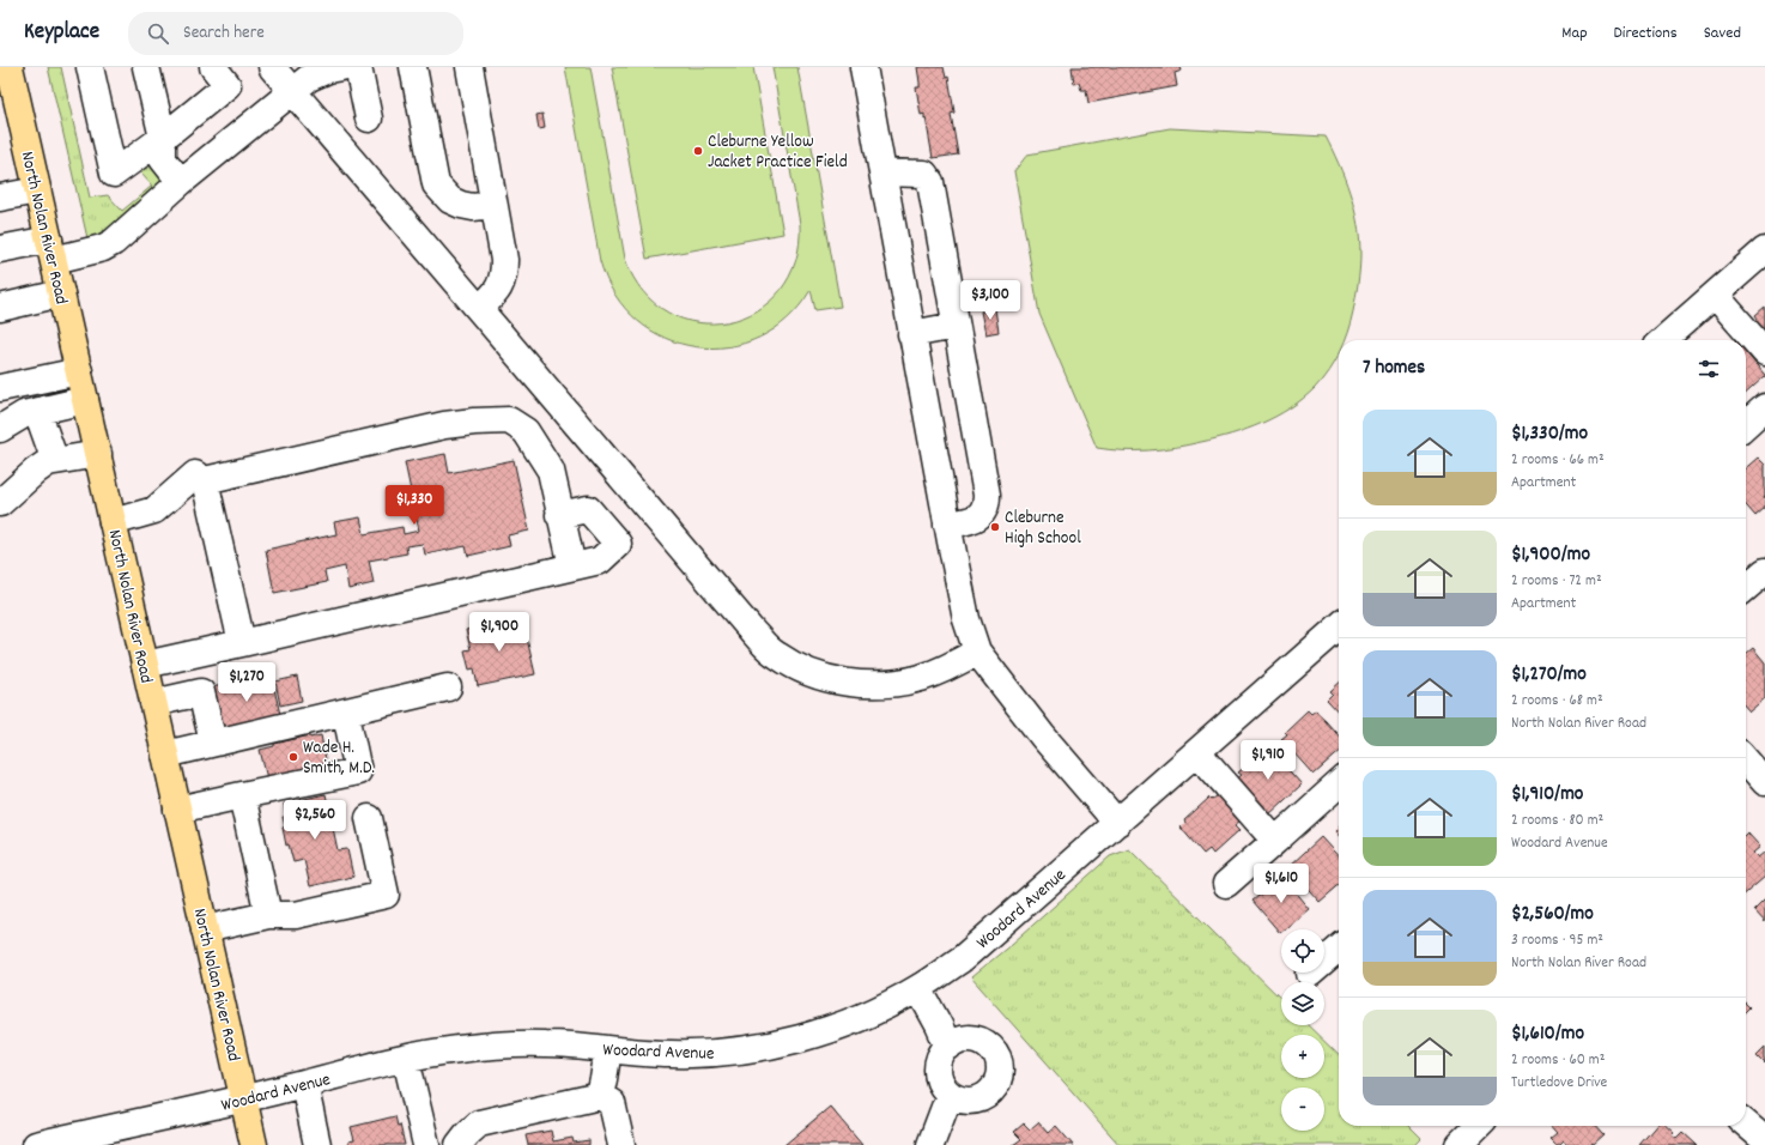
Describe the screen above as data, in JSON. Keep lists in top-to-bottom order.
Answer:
{
  "streets": {
    "main road": ["North Nolan River Road"],
    "street": ["Woodard Avenue"]
  },
  "crossings": [
    ["North Nolan River Road", "Woodard Avenue"]
  ],
  "places": ["Cleburne Yellow Jacket Practice Field", "Cleburne High School", "Wade H. Smith, M.D."],
  "page": {
    "header": "Keyplace",
    "search": "Search here",
    "nav": ["Map", "Directions", "Saved"],
    "price": [
      "$3,100",
      "$1,330",
      "$1,900",
      "$1,270",
      "$1,910",
      "$2,560",
      "$1,610"
    ],
    "heading": "7 homes",
    "list": [
      {
        "name": "$1,330/mo",
        "note": "2 rooms · 66 m² · Apartment"
      },
      {
        "name": "$1,900/mo",
        "note": "2 rooms · 72 m² · Apartment"
      },
      {
        "name": "$1,270/mo",
        "note": "2 rooms · 68 m² · North Nolan River Road"
      },
      {
        "name": "$1,910/mo",
        "note": "2 rooms · 80 m² · Woodard Avenue"
      },
      {
        "name": "$2,560/mo",
        "note": "3 rooms · 95 m² · North Nolan River Road"
      },
      {
        "name": "$1,610/mo",
        "note": "2 rooms · 60 m² · Turtledove Drive"
      }
    ],
    "map_buttons": ["+", "−"]
  }
}
